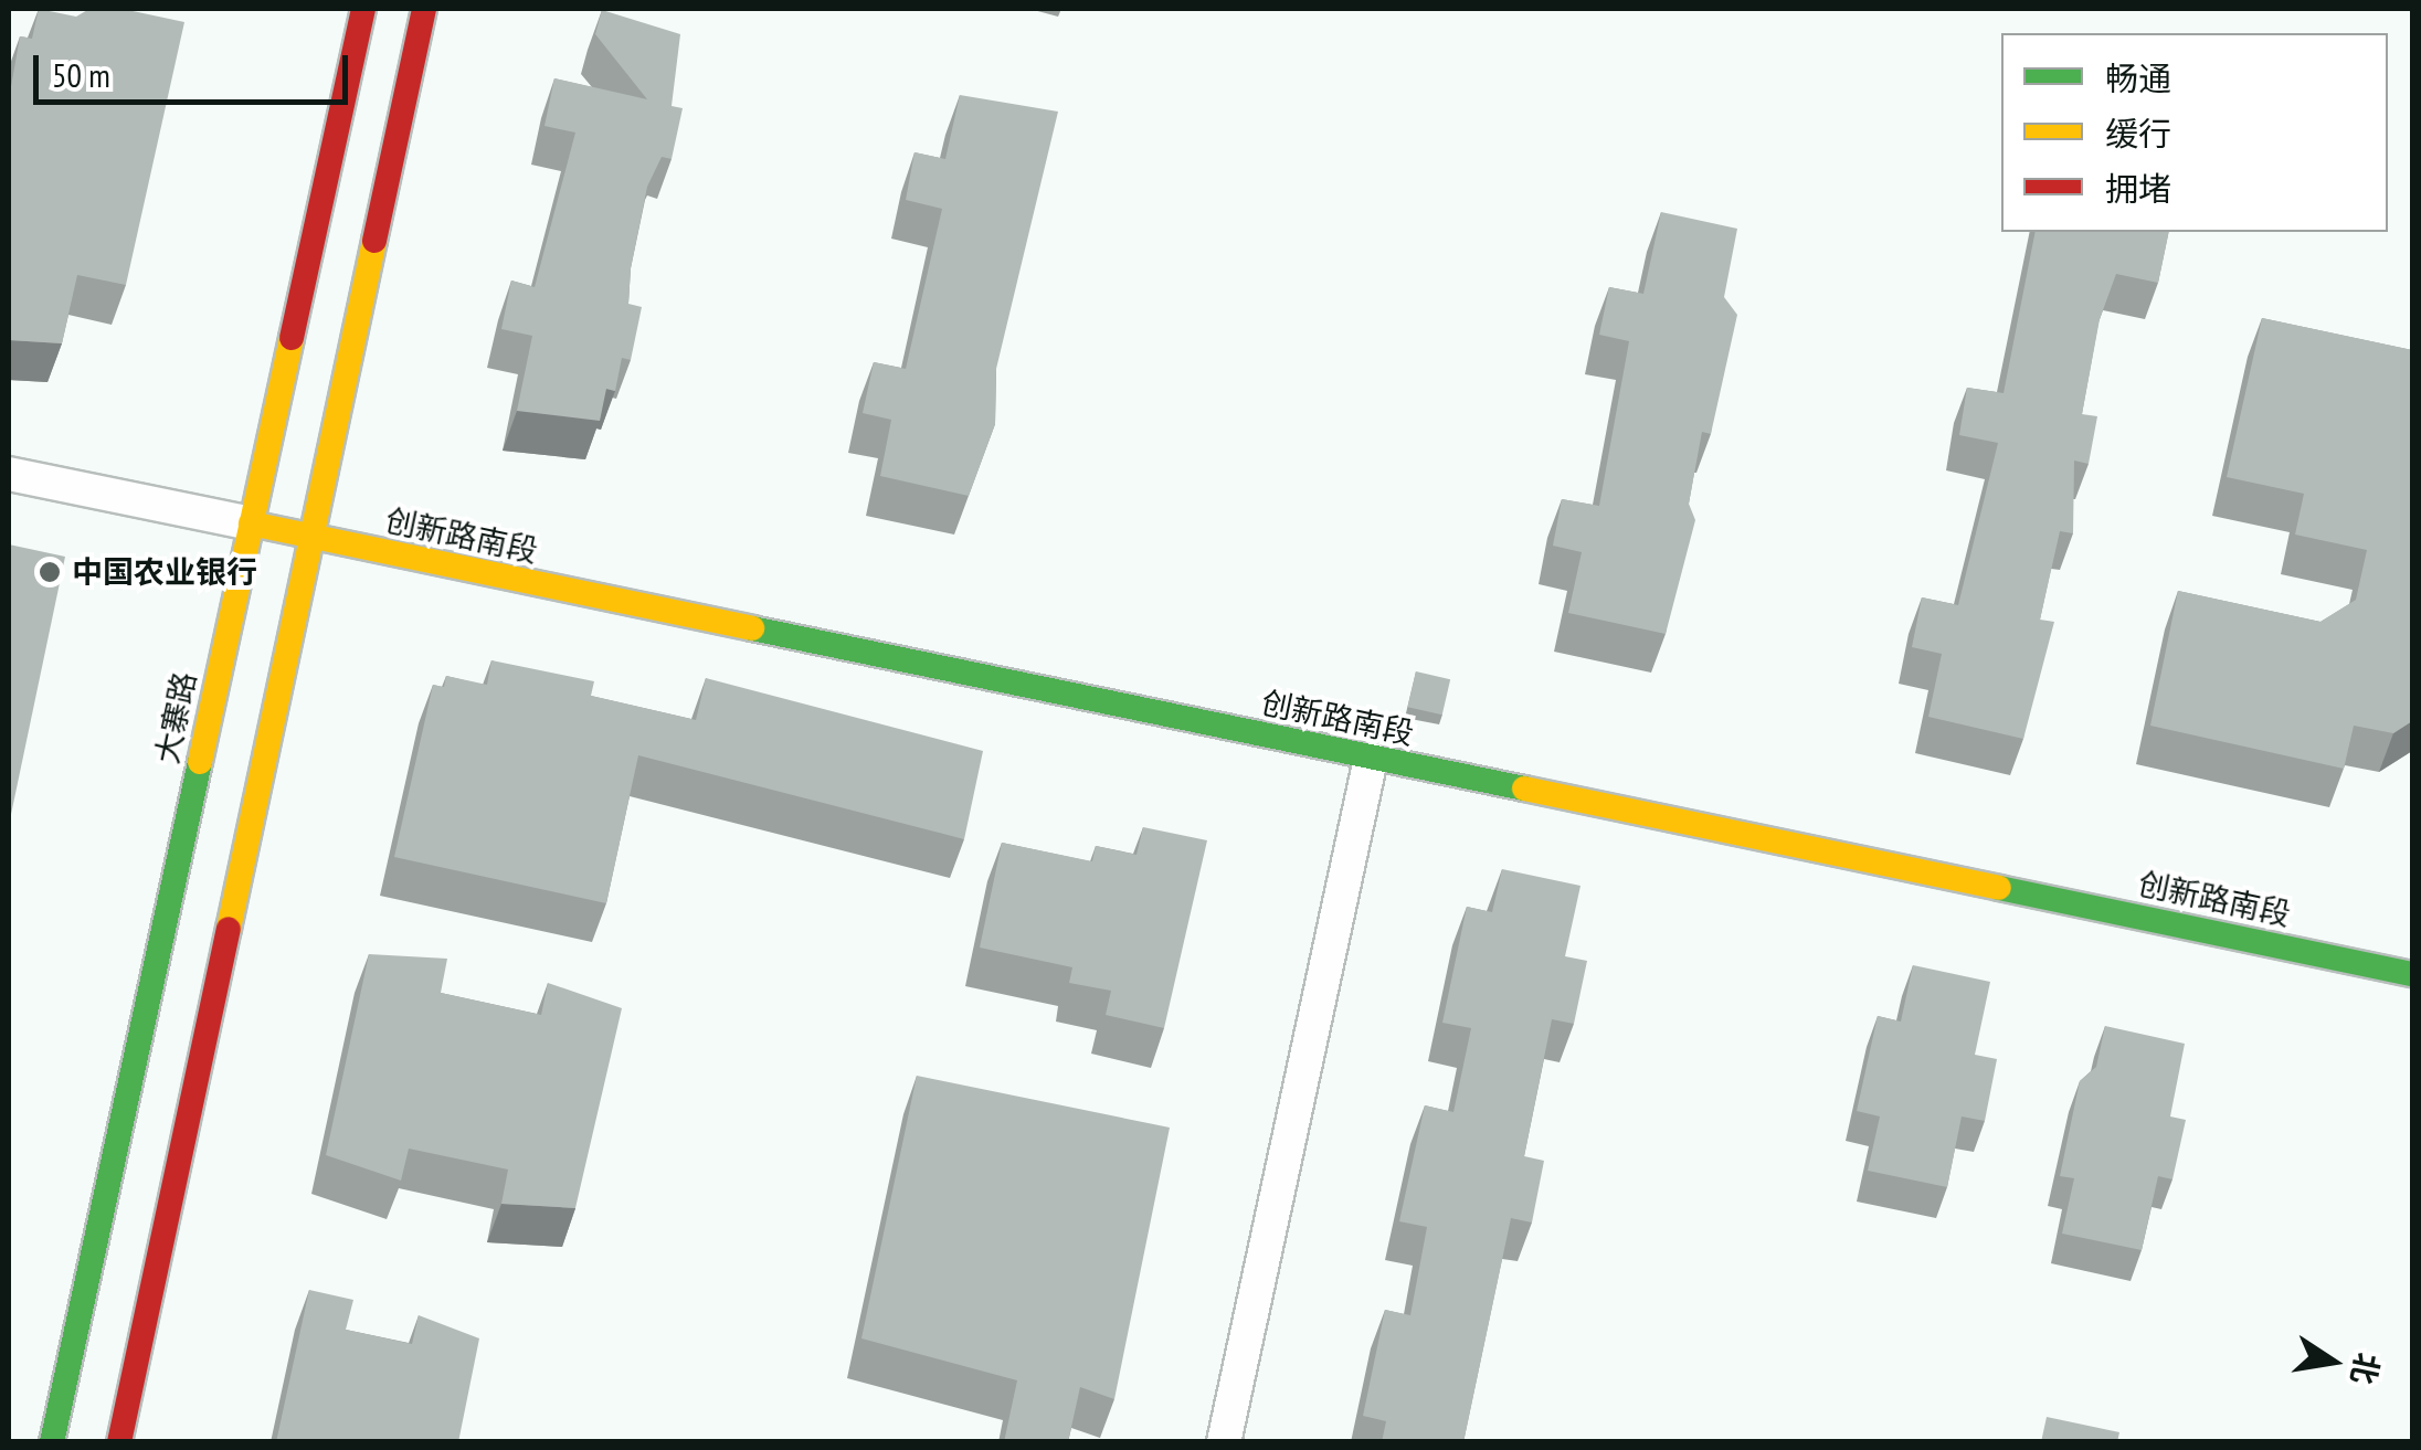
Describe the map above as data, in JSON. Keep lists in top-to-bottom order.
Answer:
{
  "streets": {
    "main road": ["创新路南段", "大寨路"]
  },
  "crossings": [
    ["创新路南段", "大寨路"]
  ],
  "places": ["中国农业银行"],
  "legend": ["畅通", "缓行", "拥堵"],
  "scale_bar": "50 m",
  "north": "right"
}
